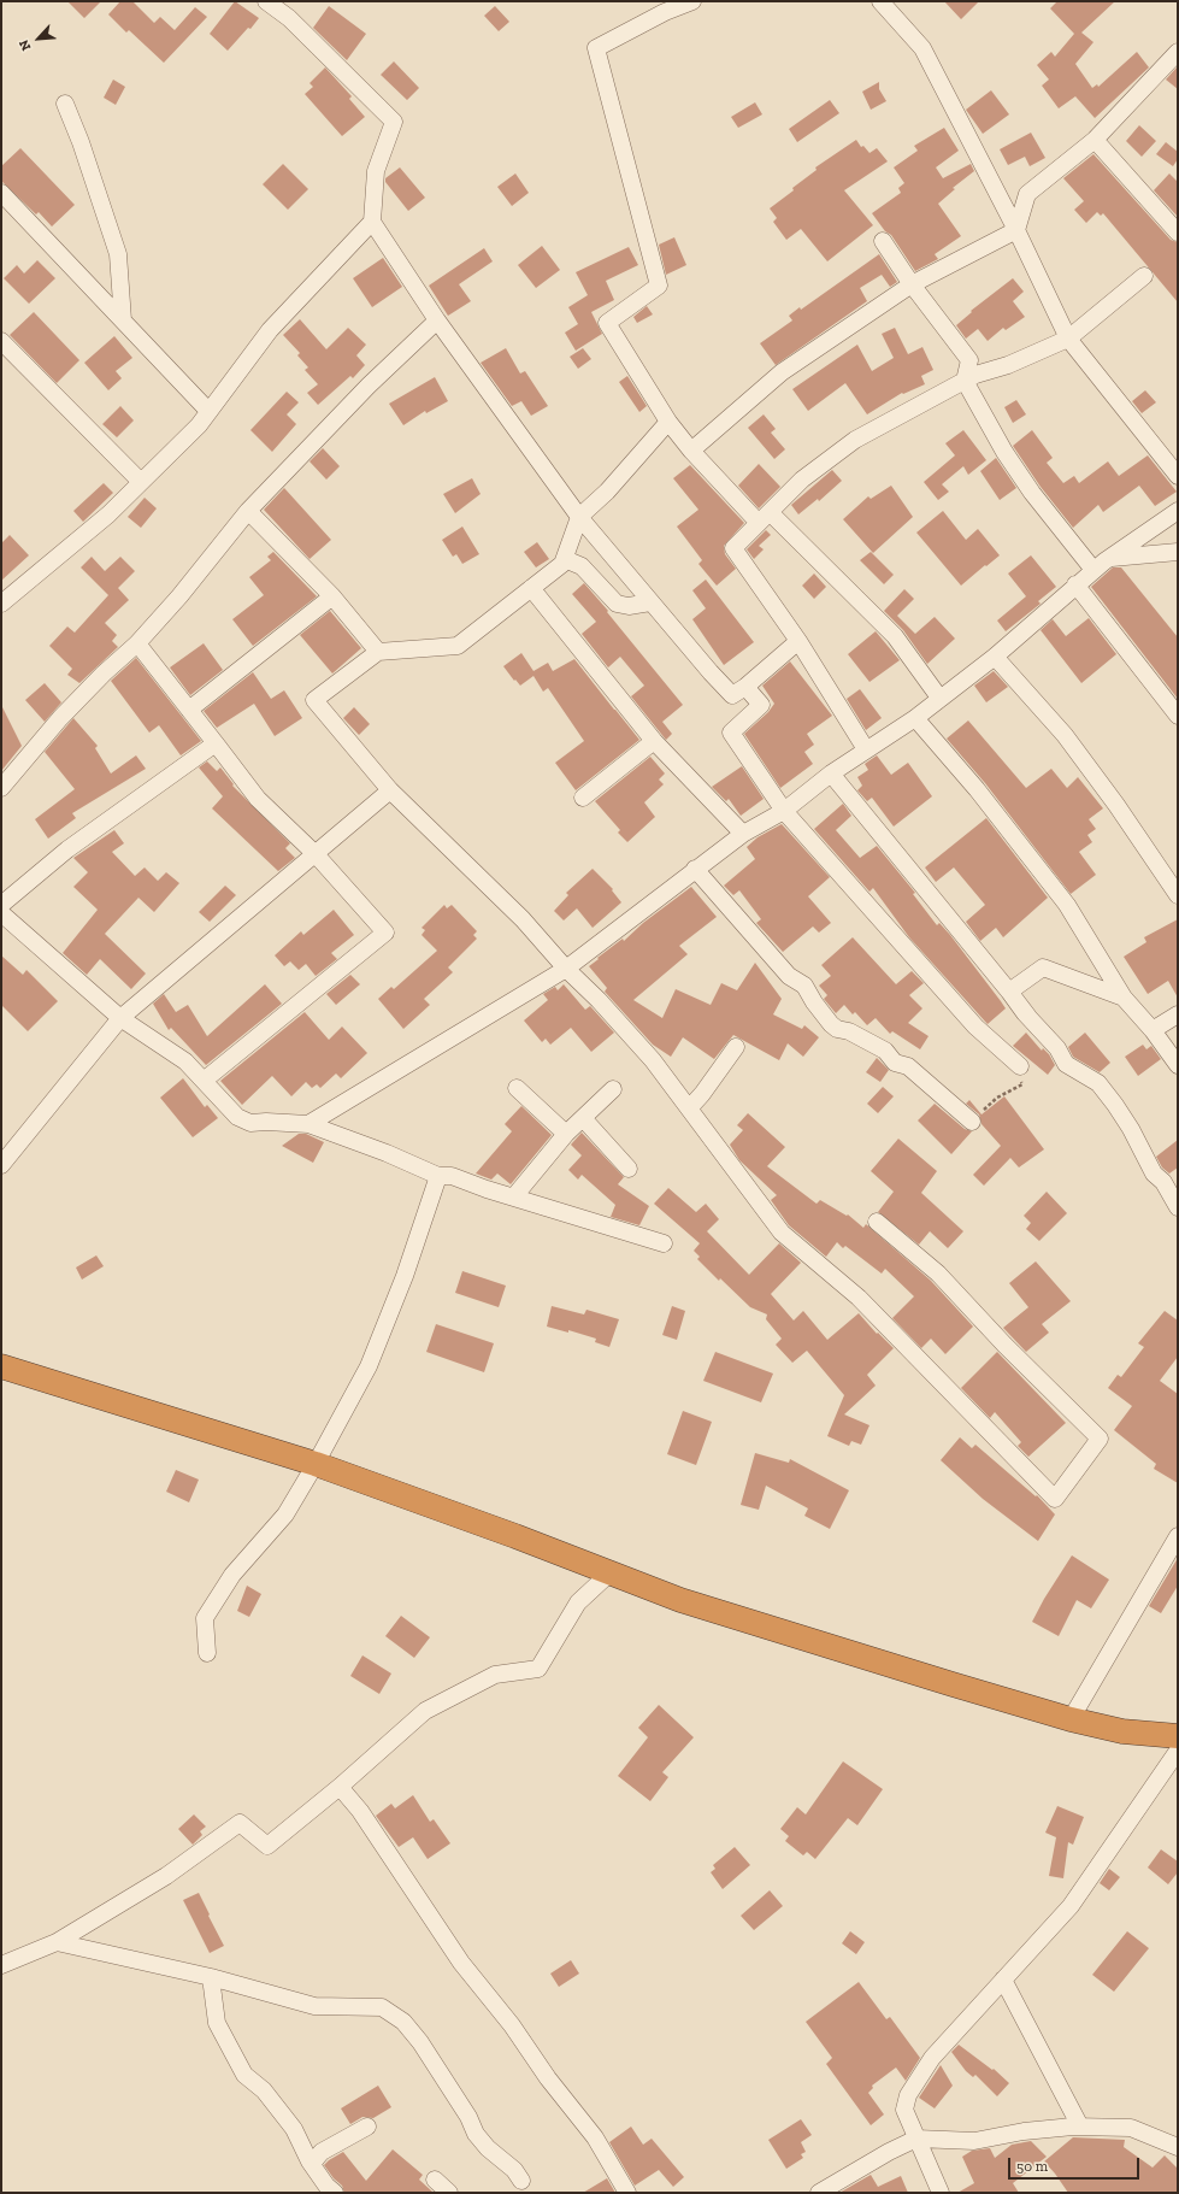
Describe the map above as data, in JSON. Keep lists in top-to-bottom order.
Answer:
{
  "scale_bar": "50 m",
  "north": "bottom left"
}
